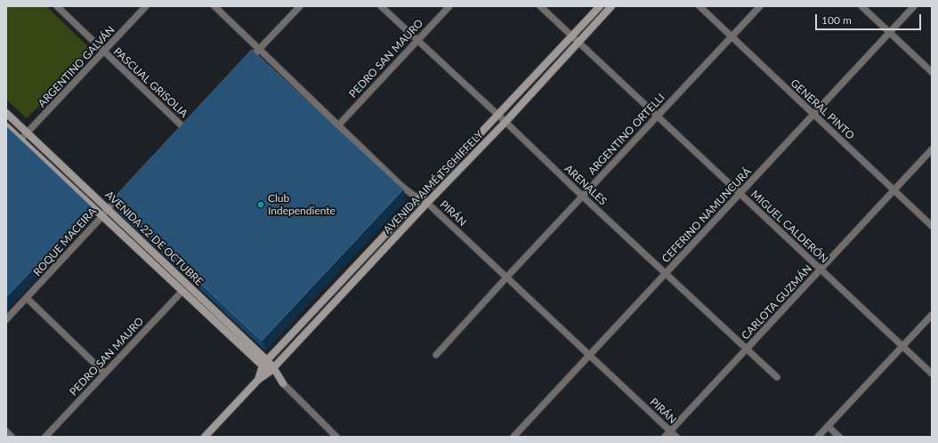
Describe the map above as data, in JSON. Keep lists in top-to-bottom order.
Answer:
{
  "streets": {
    "main road": ["AVENIDA AIMÉ TSCHIFFELY", "AVENIDA 22 DE OCTUBRE"],
    "street": [
      "PEDRO SAN MAURO",
      "ARGENTINO GALVÁN",
      "PASCUAL GRISOLIA",
      "GENERAL PINTO",
      "ARGENTINO ORTELLI",
      "ARENALES",
      "PIRÁN",
      "CEFERINO NAMUNCURÁ",
      "MIGUEL CALDERÓN",
      "ROQUE MACEIRA",
      "CARLOTA GUZMÁN"
    ]
  },
  "crossings": [
    ["PEDRO SAN MAURO", "ARENALES"],
    ["PEDRO SAN MAURO", "PIRÁN"],
    ["PEDRO SAN MAURO", "AVENIDA 22 DE OCTUBRE"],
    ["ARGENTINO GALVÁN", "PASCUAL GRISOLIA"],
    ["ARGENTINO GALVÁN", "AVENIDA 22 DE OCTUBRE"],
    ["GENERAL PINTO", "ARGENTINO ORTELLI"],
    ["GENERAL PINTO", "CEFERINO NAMUNCURÁ"],
    ["GENERAL PINTO", "CARLOTA GUZMÁN"],
    ["ARGENTINO ORTELLI", "ARENALES"],
    ["ARGENTINO ORTELLI", "PIRÁN"],
    ["ARGENTINO ORTELLI", "MIGUEL CALDERÓN"],
    ["AVENIDA AIMÉ TSCHIFFELY", "ARENALES"],
    ["AVENIDA AIMÉ TSCHIFFELY", "PIRÁN"],
    ["AVENIDA AIMÉ TSCHIFFELY", "MIGUEL CALDERÓN"],
    ["AVENIDA AIMÉ TSCHIFFELY", "AVENIDA 22 DE OCTUBRE"],
    ["ARENALES", "CEFERINO NAMUNCURÁ"],
    ["ARENALES", "CARLOTA GUZMÁN"],
    ["PIRÁN", "CEFERINO NAMUNCURÁ"],
    ["PIRÁN", "CARLOTA GUZMÁN"],
    ["CEFERINO NAMUNCURÁ", "MIGUEL CALDERÓN"],
    ["MIGUEL CALDERÓN", "CARLOTA GUZMÁN"],
    ["AVENIDA 22 DE OCTUBRE", "ROQUE MACEIRA"]
  ],
  "places": ["Club Independiente"],
  "scale_bar": "100 m"
}
